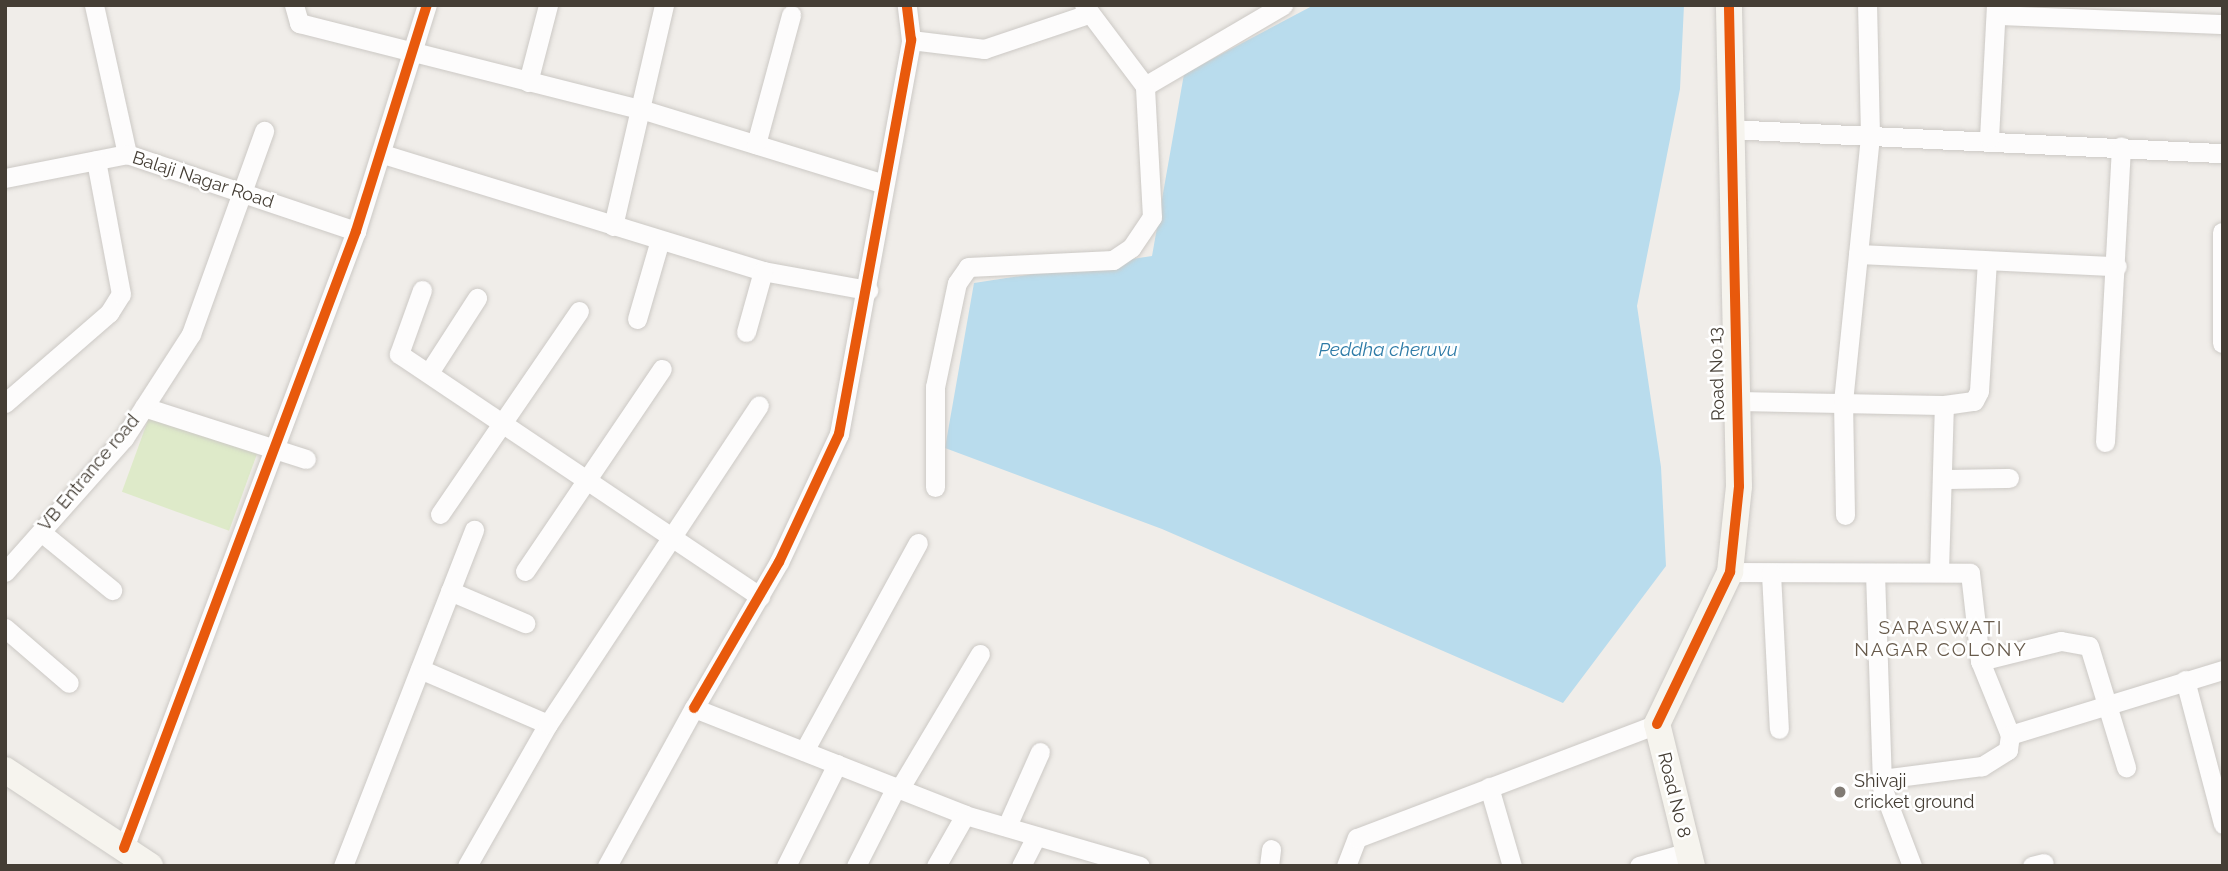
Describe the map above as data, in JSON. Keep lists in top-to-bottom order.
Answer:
{
  "streets": {
    "street": [
      "Balaji Nagar Road",
      "Road No 13",
      "VB Entrance road",
      "Road No 8"
    ]
  },
  "crossings": [
    ["Road No 13", "Road No 8"]
  ],
  "districts": ["SARASWATI NAGAR COLONY"],
  "water": ["Peddha cheruvu"],
  "places": ["Shivaji cricket ground"]
}
